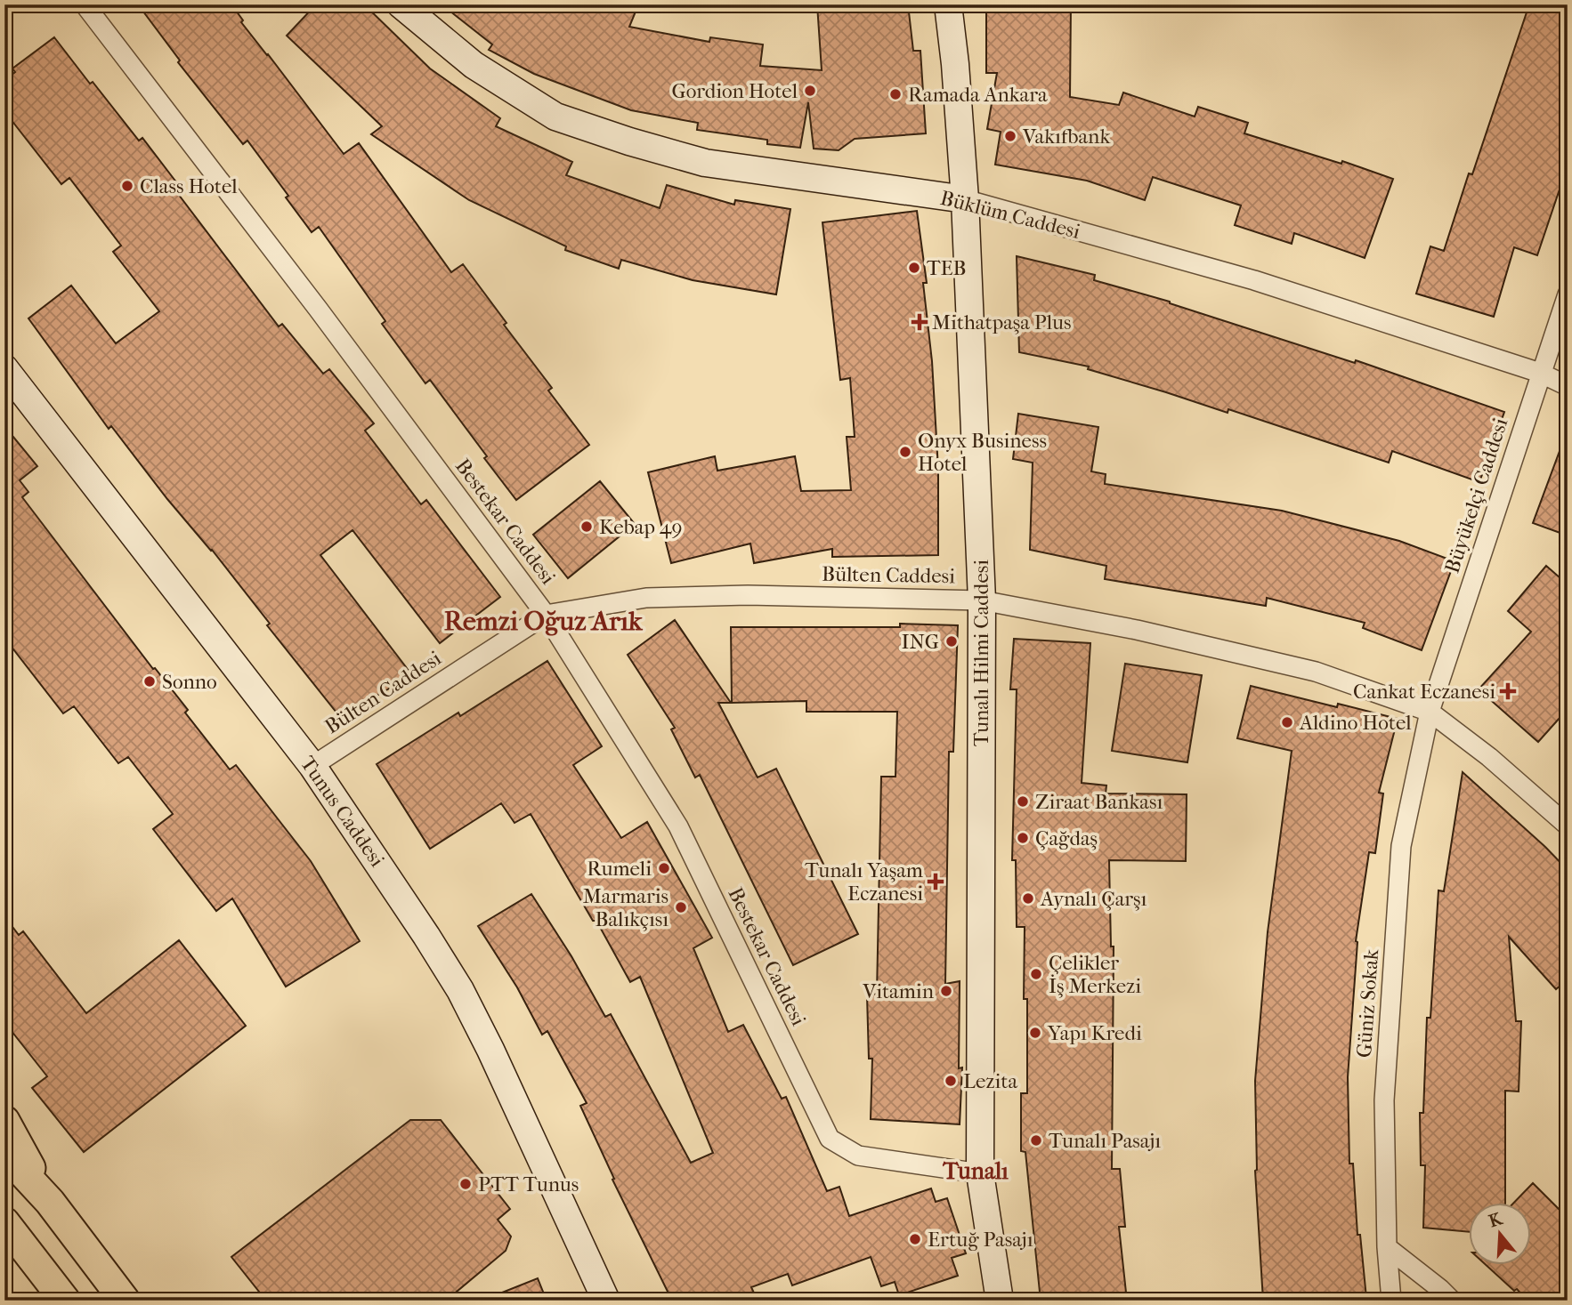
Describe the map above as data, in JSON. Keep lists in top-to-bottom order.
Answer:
{
  "streets": {
    "street": [
      "Büklüm Caddesi",
      "Büyükelçi Caddesi",
      "Bestekar Caddesi",
      "Bülten Caddesi",
      "Tunalı Hilmi Caddesi",
      "Tunus Caddesi",
      "Güniz Sokak"
    ]
  },
  "crossings": [
    ["Büklüm Caddesi", "Büyükelçi Caddesi"],
    ["Büklüm Caddesi", "Tunalı Hilmi Caddesi"],
    ["Büyükelçi Caddesi", "Bülten Caddesi"],
    ["Büyükelçi Caddesi", "Güniz Sokak"],
    ["Bestekar Caddesi", "Bülten Caddesi"],
    ["Bestekar Caddesi", "Tunalı Hilmi Caddesi"],
    ["Bülten Caddesi", "Tunalı Hilmi Caddesi"],
    ["Bülten Caddesi", "Tunus Caddesi"],
    ["Bülten Caddesi", "Güniz Sokak"]
  ],
  "districts": ["Remzi Oğuz Arık", "Tunalı"],
  "places": {
    "other": [
      "Gordion Hotel",
      "Ramada Ankara",
      "Vakıfbank",
      "Class Hotel",
      "TEB",
      "Onyx Business Hotel",
      "Kebap 49",
      "ING",
      "Sonno",
      "Aldino Hotel",
      "Ziraat Bankası",
      "Çağdaş",
      "Rumeli",
      "Aynalı Çarşı",
      "Marmaris Balıkçısı",
      "Çelikler İş Merkezi",
      "Vitamin",
      "Yapı Kredi",
      "Lezita",
      "Tunalı Pasajı",
      "PTT Tunus",
      "Ertuğ Pasajı"
    ],
    "health": ["Mithatpaşa Plus", "Cankat Eczanesi", "Tunalı Yaşam Eczanesi"]
  },
  "north": "top"
}
